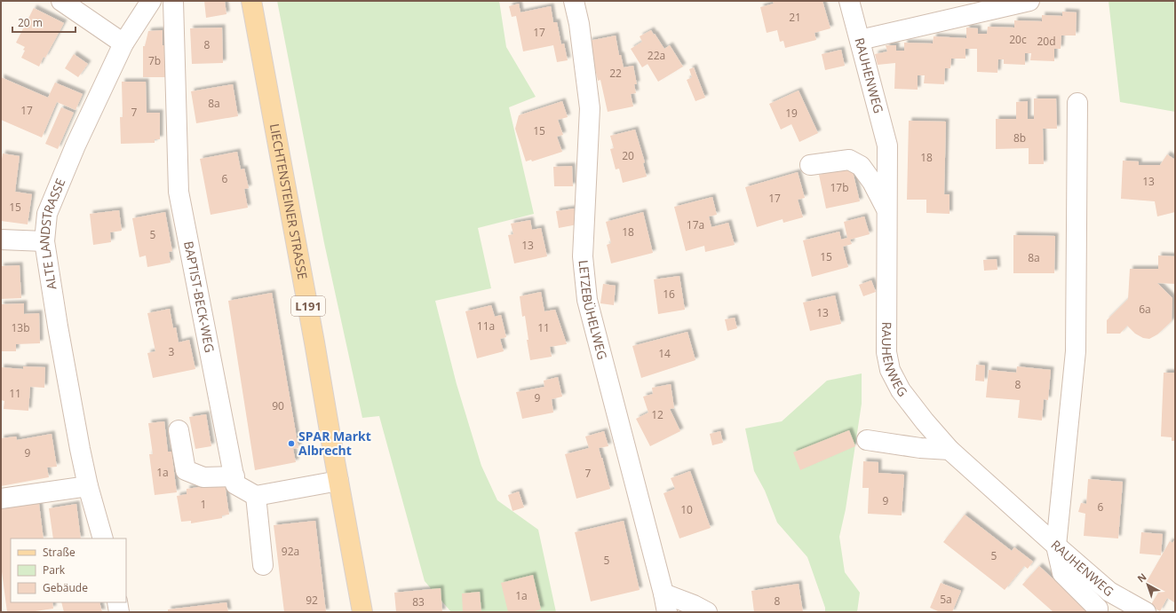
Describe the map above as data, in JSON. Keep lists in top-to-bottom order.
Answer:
{
  "streets": {
    "main road": ["LIECHTENSTEINER STRASSE", "L191"],
    "street": [
      "RAUHENWEG",
      "ALTE LANDSTRASSE",
      "BAPTIST-BECK-WEG",
      "LETZEBÜHELWEG"
    ]
  },
  "places": ["SPAR Markt Albrecht"],
  "house_numbers": [
    "21",
    "17",
    "20c",
    "20d",
    "8",
    "22a",
    "7b",
    "22",
    "8a",
    "17",
    "7",
    "19",
    "15",
    "8b",
    "20",
    "18",
    "6",
    "13",
    "17b",
    "17",
    "15",
    "17a",
    "18",
    "5",
    "13",
    "15",
    "8a",
    "16",
    "6a",
    "13",
    "11a",
    "13b",
    "11",
    "3",
    "14",
    "8",
    "11",
    "9",
    "90",
    "12",
    "9",
    "1a",
    "7",
    "9",
    "1",
    "6",
    "10",
    "92a",
    "5",
    "5",
    "1a",
    "5a",
    "92",
    "8",
    "83"
  ],
  "legend": ["Straße", "Park", "Gebäude"],
  "scale_bar": "20 m",
  "north": "top left"
}
